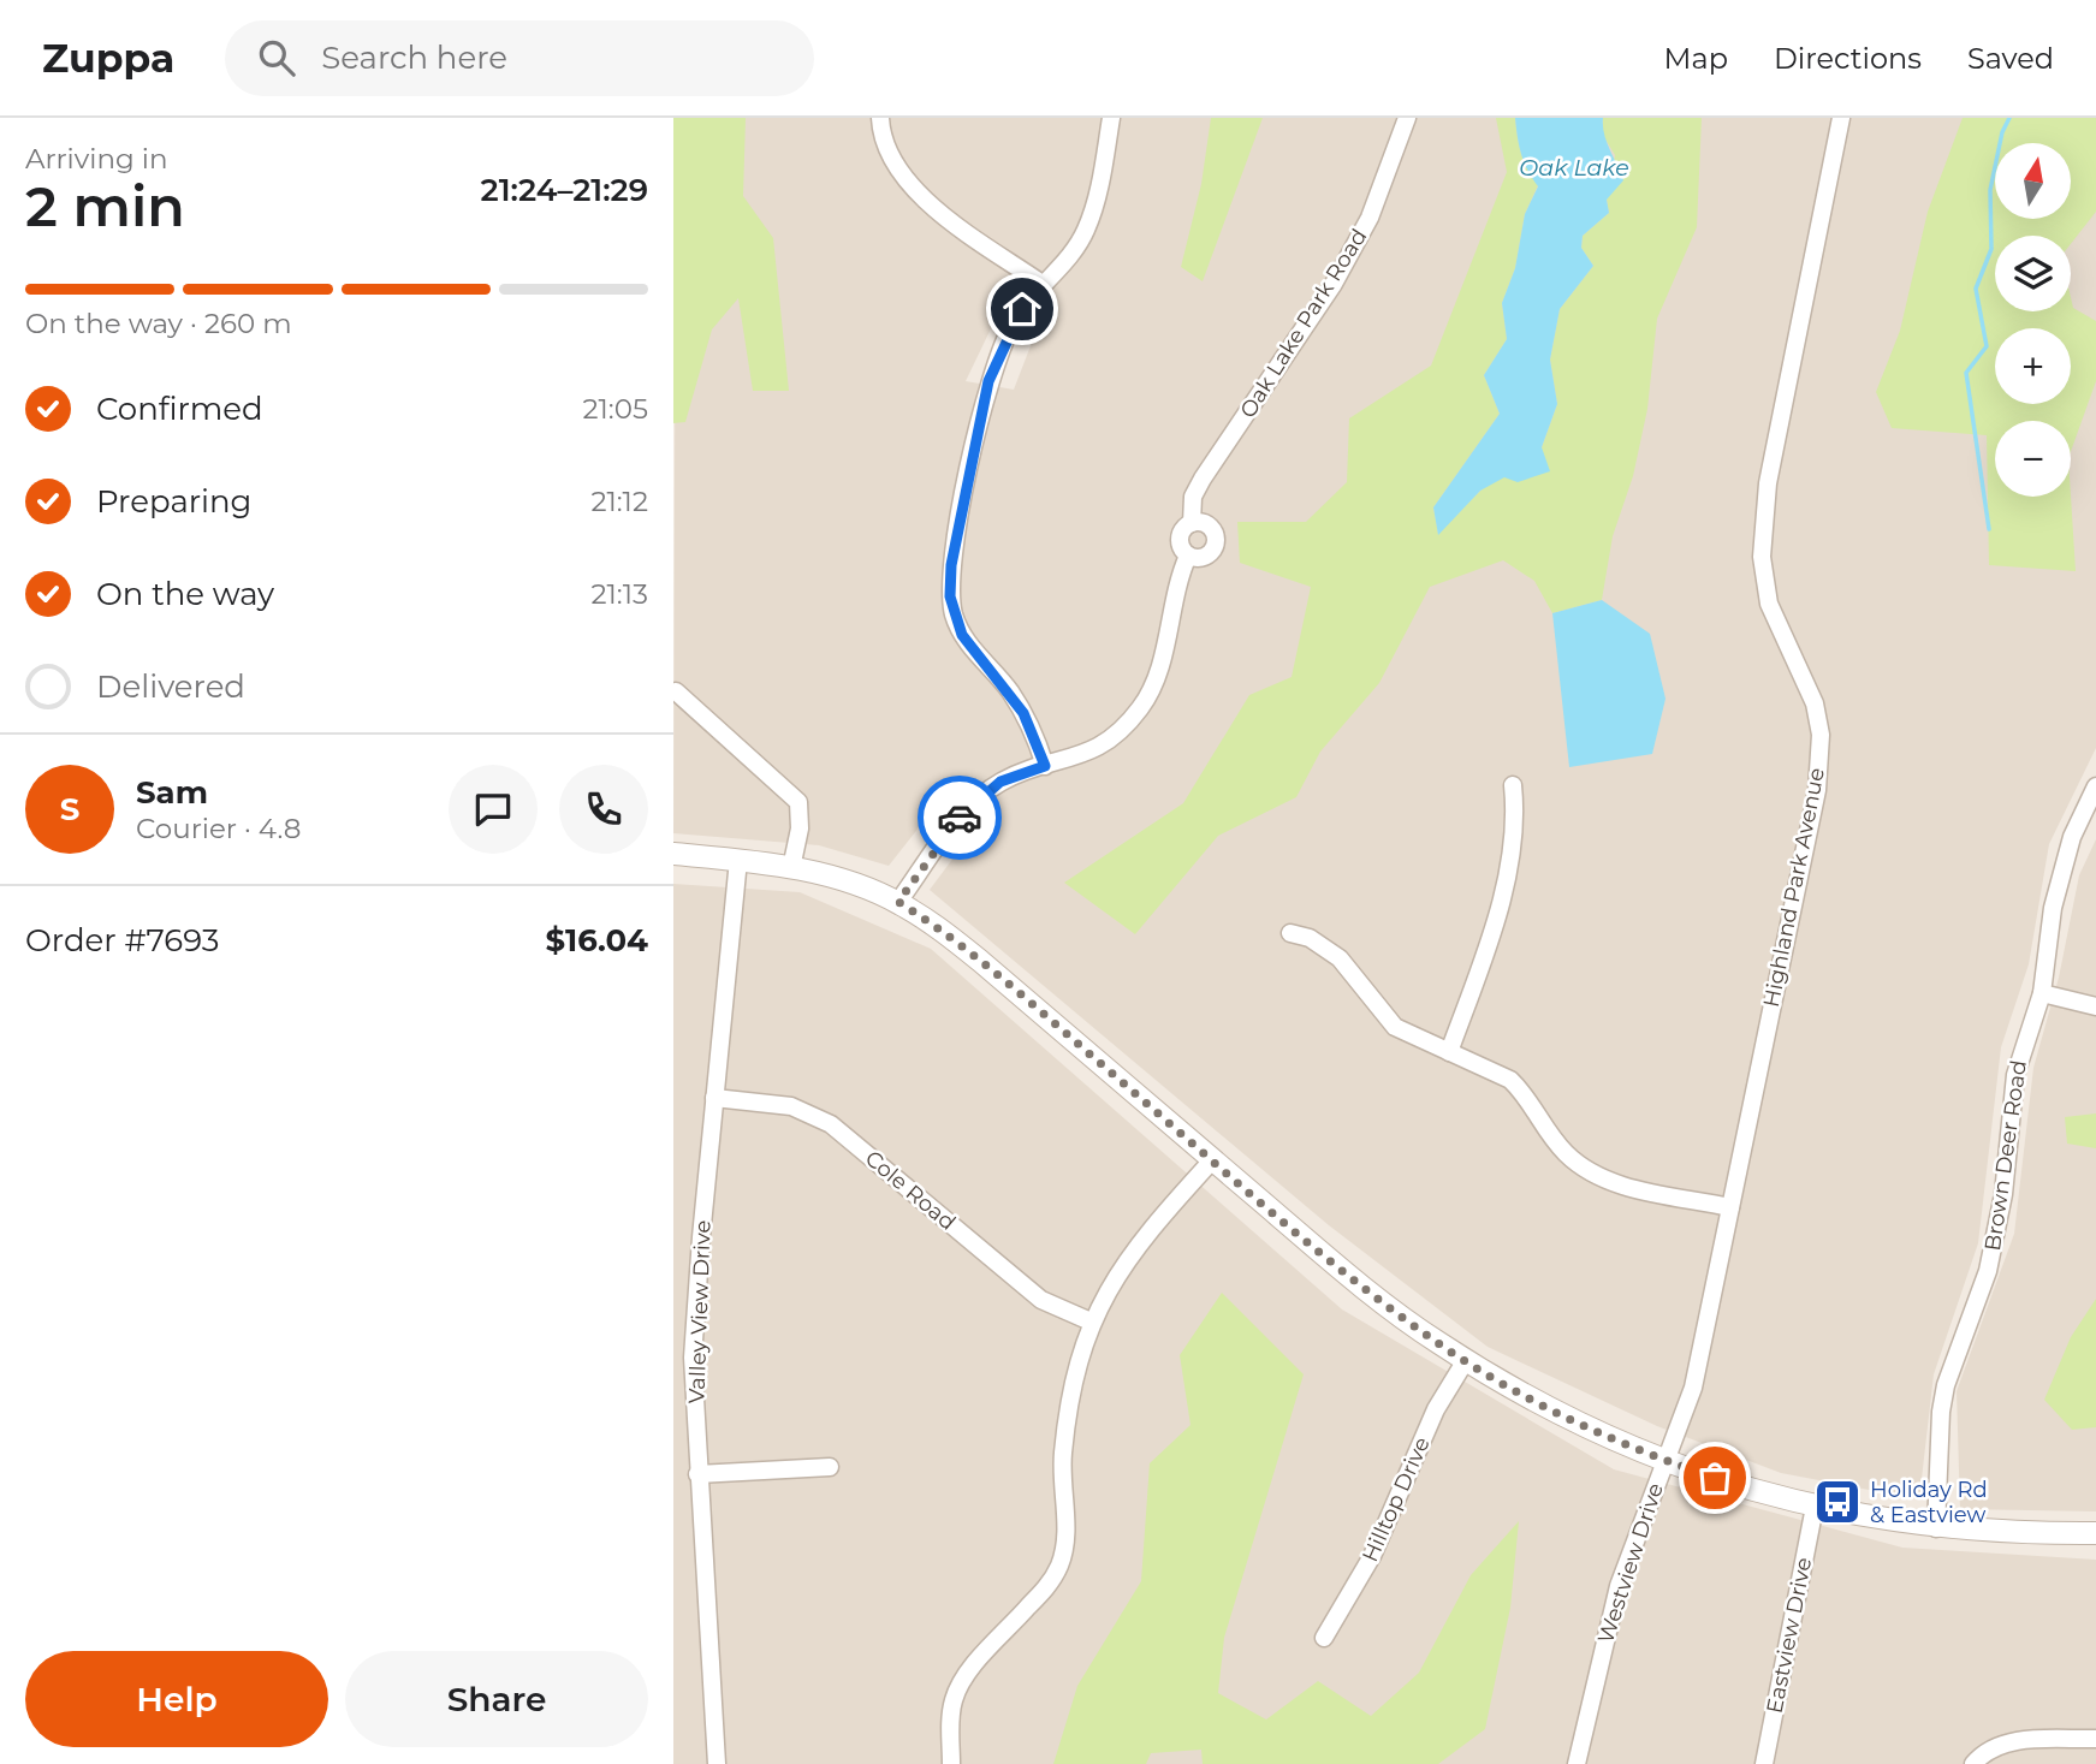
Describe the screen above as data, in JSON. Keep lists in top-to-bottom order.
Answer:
{
  "streets": {
    "street": [
      "Oak Lake Park Road",
      "Highland Park Avenue",
      "Brown Deer Road",
      "Cole Road",
      "Valley View Drive",
      "Hilltop Drive",
      "Westview Drive",
      "Eastview Drive"
    ]
  },
  "crossings": [
    ["Highland Park Avenue", "Westview Drive"],
    ["Cole Road", "Valley View Drive"]
  ],
  "water": ["Oak Lake"],
  "places": {
    "bus stop": ["Holiday Rd & Eastview"]
  },
  "north": "top",
  "page": {
    "header": "Zuppa",
    "search": "Search here",
    "nav": ["Map", "Directions", "Saved"],
    "heading": ["2 min", "Arriving in", "21:24–21:29"],
    "panel": [
      "Sam",
      "Courier · 4.8",
      "Order #7693",
      "$16.04"
    ],
    "map_buttons": ["+", "−"],
    "bar": "On the way · 260 m",
    "list": [
      ["Confirmed", "21:05"],
      ["Preparing", "21:12"],
      ["On the way", "21:13"],
      "Delivered"
    ],
    "round": "S",
    "buttons": ["Help", "Share"]
  }
}
